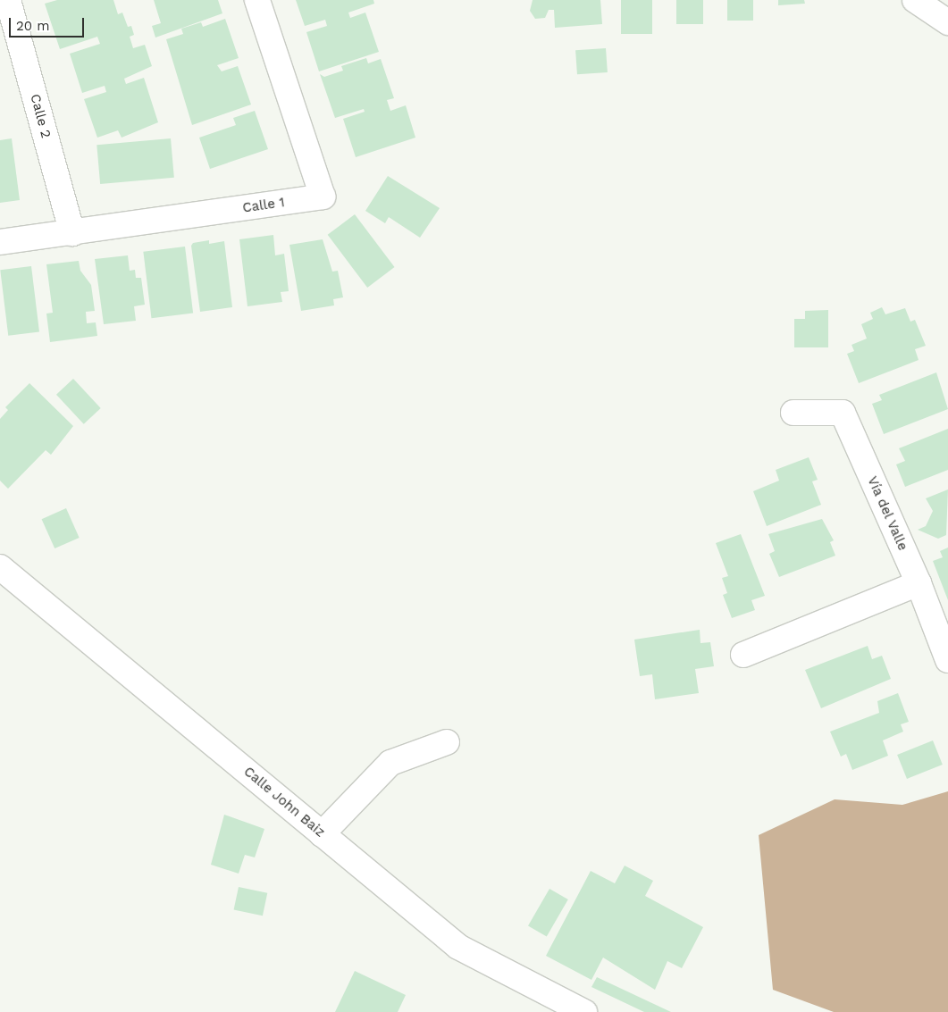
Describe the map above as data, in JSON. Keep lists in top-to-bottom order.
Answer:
{
  "streets": {
    "street": [
      "Calle 2",
      "Calle 1",
      "Vía del Valle",
      "Calle John Baiz"
    ]
  },
  "crossings": [
    ["Calle 2", "Calle 1"]
  ],
  "scale_bar": "20 m"
}
